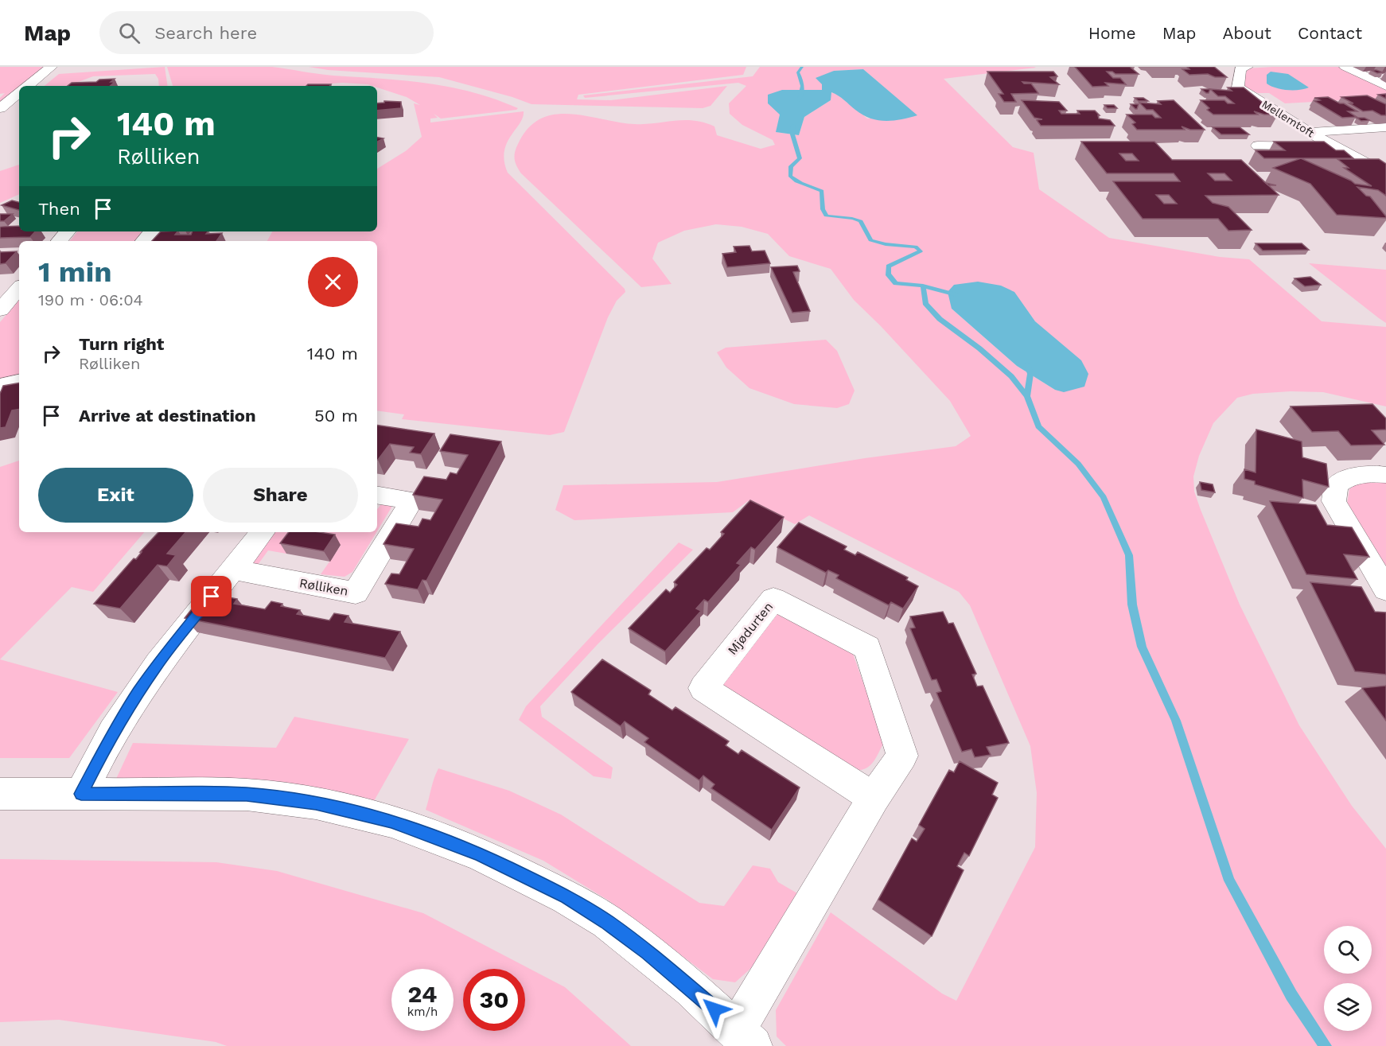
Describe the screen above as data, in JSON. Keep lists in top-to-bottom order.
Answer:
{
  "streets": {
    "street": ["Mellemtoft", "Rølliken", "Mjødurten"]
  },
  "page": {
    "header": "Map",
    "search": "Search here",
    "nav": [
      "Home",
      "Map",
      "About",
      "Contact"
    ],
    "turn": ["140 m", "Rølliken"],
    "then": "Then",
    "heading": ["1 min", "190 m · 06:04"],
    "list": [
      {
        "name": "Turn right",
        "note": "Rølliken",
        "value": "140 m"
      },
      {
        "name": "Arrive at destination",
        "value": "50 m"
      }
    ],
    "buttons": ["Exit", "Share"],
    "speed": "24 km/h",
    "limit": "30"
  }
}
